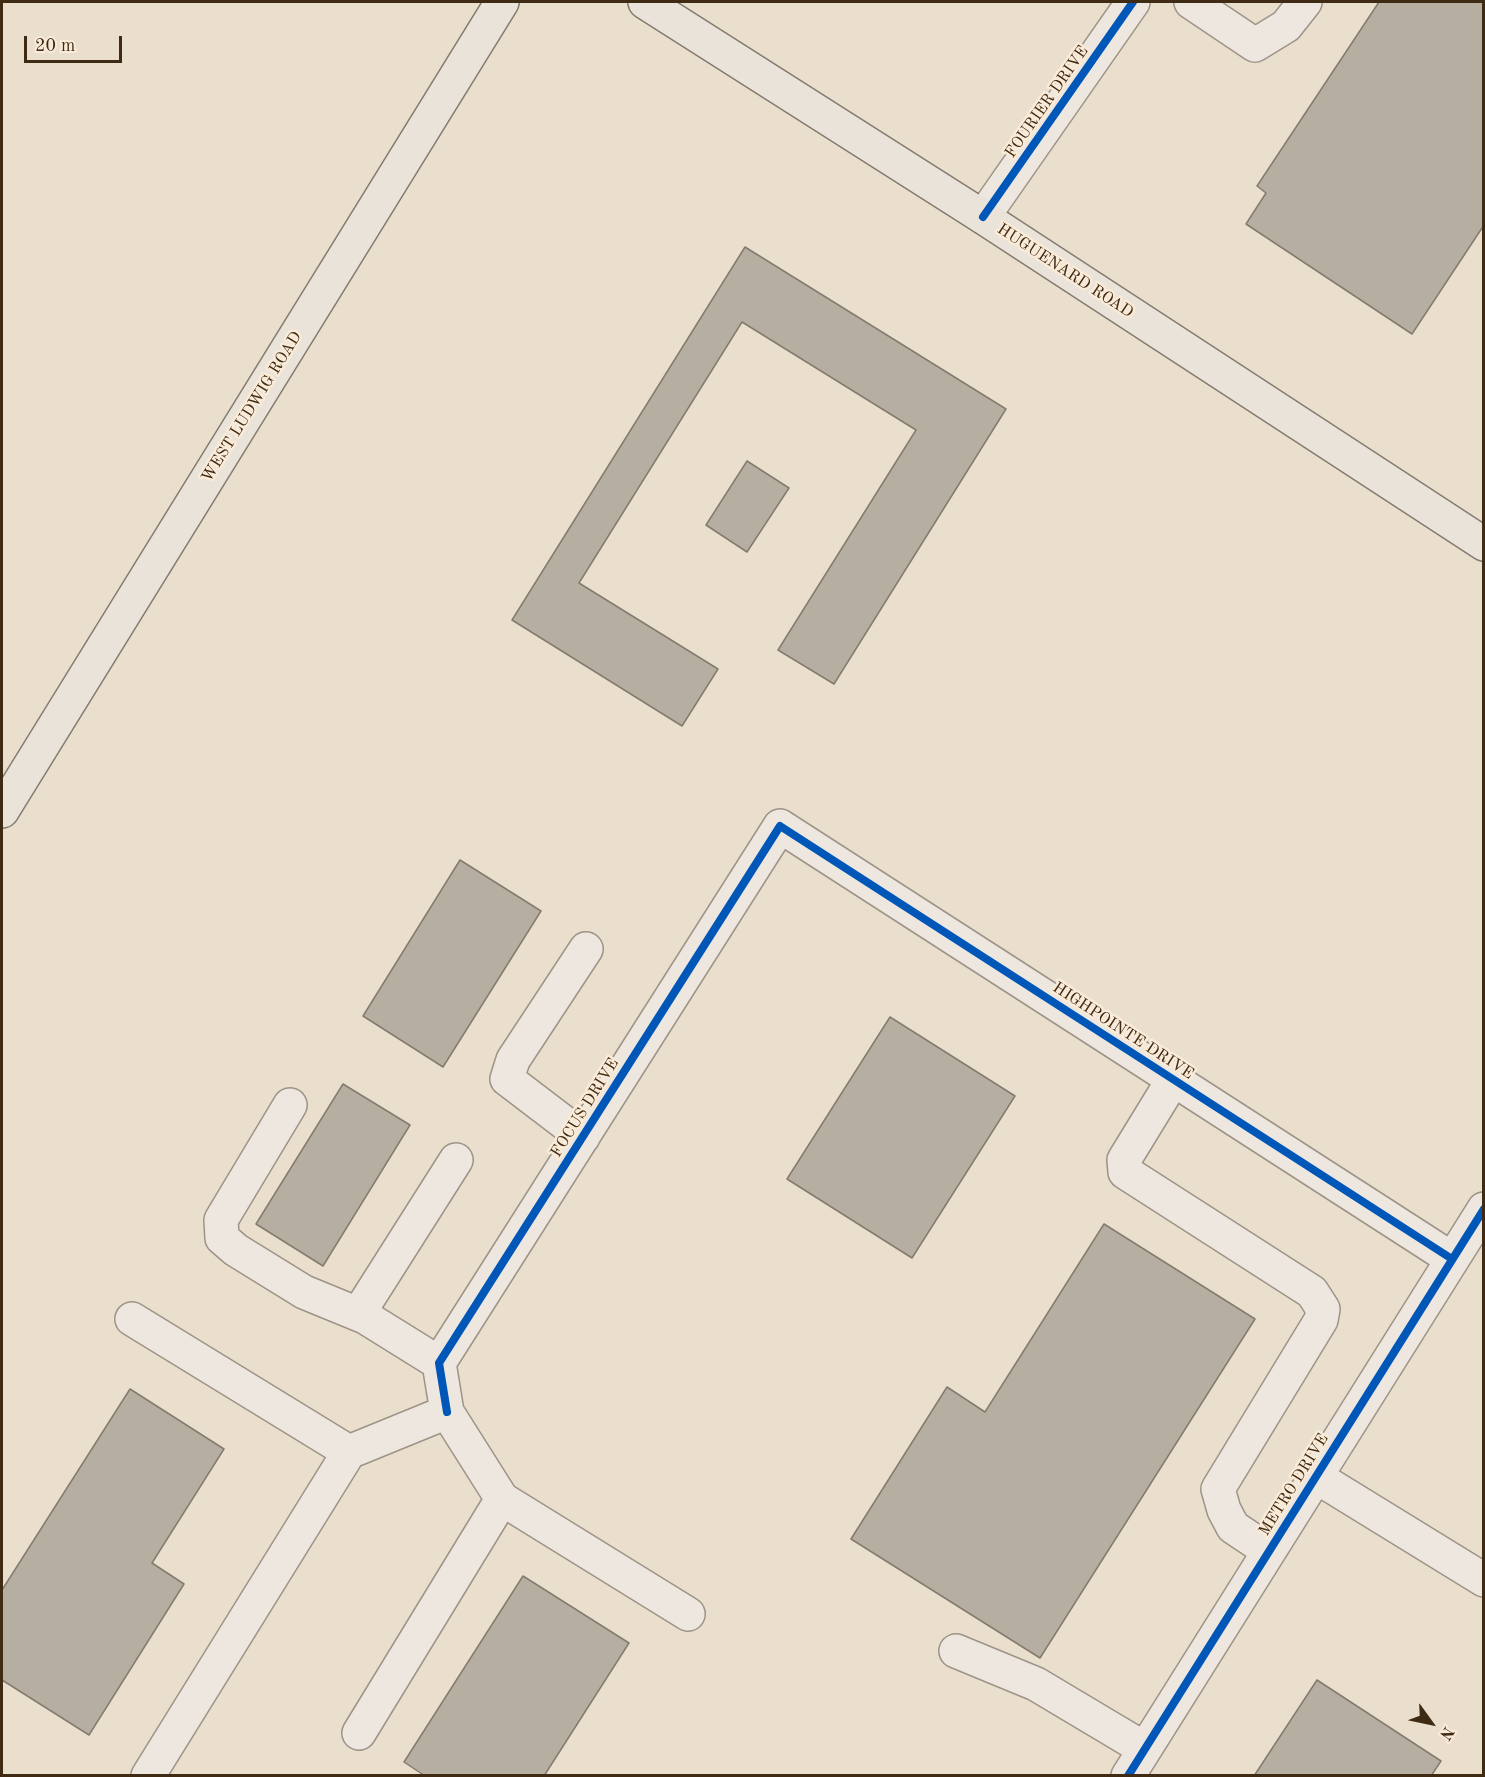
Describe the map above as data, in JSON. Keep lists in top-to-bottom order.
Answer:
{
  "streets": {
    "main road": ["HUGUENARD ROAD", "WEST LUDWIG ROAD"],
    "street": [
      "FOURIER DRIVE",
      "HIGHPOINTE DRIVE",
      "FOCUS DRIVE",
      "METRO DRIVE"
    ]
  },
  "crossings": [
    ["FOURIER DRIVE", "HUGUENARD ROAD"],
    ["HIGHPOINTE DRIVE", "FOCUS DRIVE"],
    ["HIGHPOINTE DRIVE", "METRO DRIVE"]
  ],
  "scale_bar": "20 m",
  "north": "bottom right"
}
